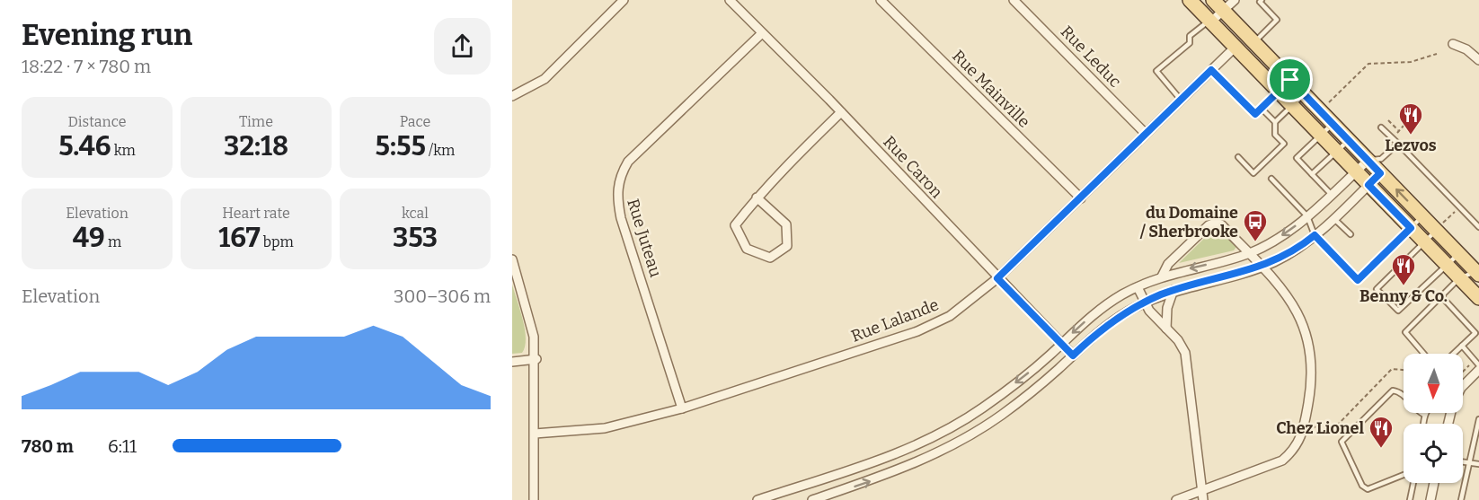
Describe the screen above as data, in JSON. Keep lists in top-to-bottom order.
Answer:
{
  "streets": {
    "street": [
      "Rue Leduc",
      "Rue Mainville",
      "Rue Caron",
      "Rue Juteau",
      "Rue Lalande"
    ]
  },
  "crossings": [
    ["Rue Leduc", "Rue Lalande"],
    ["Rue Mainville", "Rue Lalande"],
    ["Rue Caron", "Rue Juteau"],
    ["Rue Caron", "Rue Lalande"],
    ["Rue Juteau", "Rue Lalande"]
  ],
  "places": {
    "restaurant": ["Lezvos", "Benny & Co.", "Chez Lionel"],
    "bus stop": ["du Domaine / Sherbrooke"]
  },
  "north": "bottom",
  "page": {
    "heading": ["Evening run", "18:22 · 7 × 780 m"],
    "stats": [
      ["Distance", "5.46 km"],
      ["Time", "32:18"],
      ["Pace", "5:55 /km"],
      ["Elevation", "49 m"],
      ["Heart rate", "167 bpm"],
      ["kcal", "353"]
    ],
    "chart": ["Elevation", "300–306 m"],
    "list": [
      {
        "name": "780 m",
        "note": "6:11"
      }
    ]
  }
}
